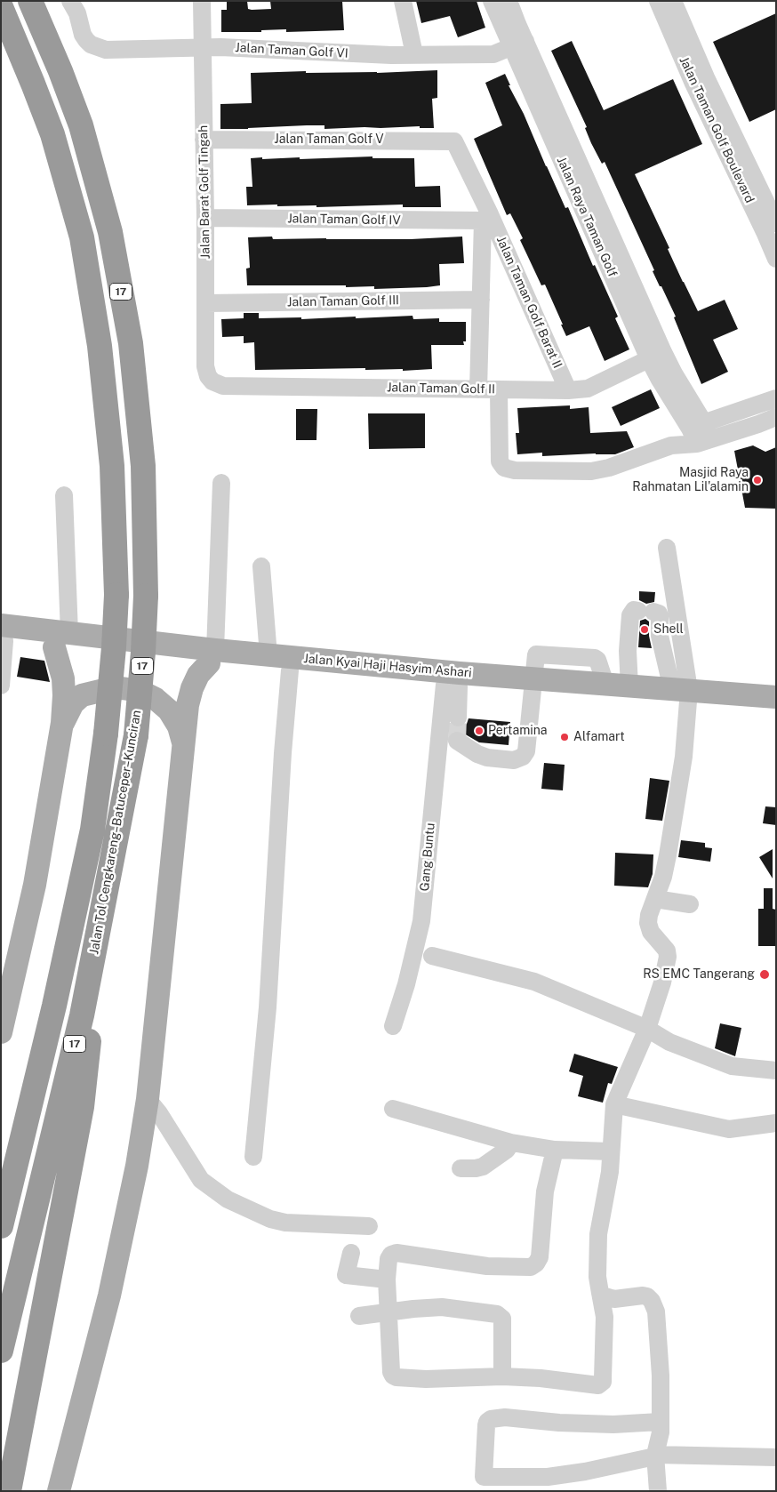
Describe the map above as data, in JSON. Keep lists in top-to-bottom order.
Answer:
{
  "streets": {
    "highway": ["17", "Jalan Tol Cengkareng–Batuceper–Kunciran"],
    "main road": ["Jalan Kyai Haji Hasyim Ashari"],
    "street": [
      "Jalan Taman Golf VI",
      "Jalan Taman Golf Boulevard",
      "Jalan Taman Golf V",
      "Jalan Barat Golf Tingah",
      "Jalan Raya Taman Golf",
      "Jalan Taman Golf IV",
      "Jalan Taman Golf III",
      "Jalan Taman Golf Barat II",
      "Jalan Taman Golf II",
      "Gang Buntu"
    ]
  },
  "crossings": [
    ["Jalan Taman Golf VI", "Jalan Barat Golf Tingah"],
    ["Jalan Taman Golf VI", "Jalan Raya Taman Golf"],
    ["Jalan Taman Golf V", "Jalan Barat Golf Tingah"],
    ["Jalan Taman Golf V", "Jalan Taman Golf Barat II"],
    ["Jalan Barat Golf Tingah", "Jalan Taman Golf IV"],
    ["Jalan Barat Golf Tingah", "Jalan Taman Golf III"],
    ["Jalan Barat Golf Tingah", "Jalan Taman Golf II"],
    ["Jalan Raya Taman Golf", "Jalan Taman Golf II"],
    ["Jalan Taman Golf IV", "Jalan Taman Golf Barat II"],
    ["Jalan Taman Golf III", "Jalan Taman Golf Barat II"],
    ["Jalan Taman Golf Barat II", "Jalan Taman Golf II"],
    ["Jalan Kyai Haji Hasyim Ashari", "Gang Buntu"]
  ],
  "places": [
    "Masjid Raya Rahmatan Lil'alamin",
    "Shell",
    "Pertamina",
    "Alfamart",
    "RS EMC Tangerang"
  ]
}
